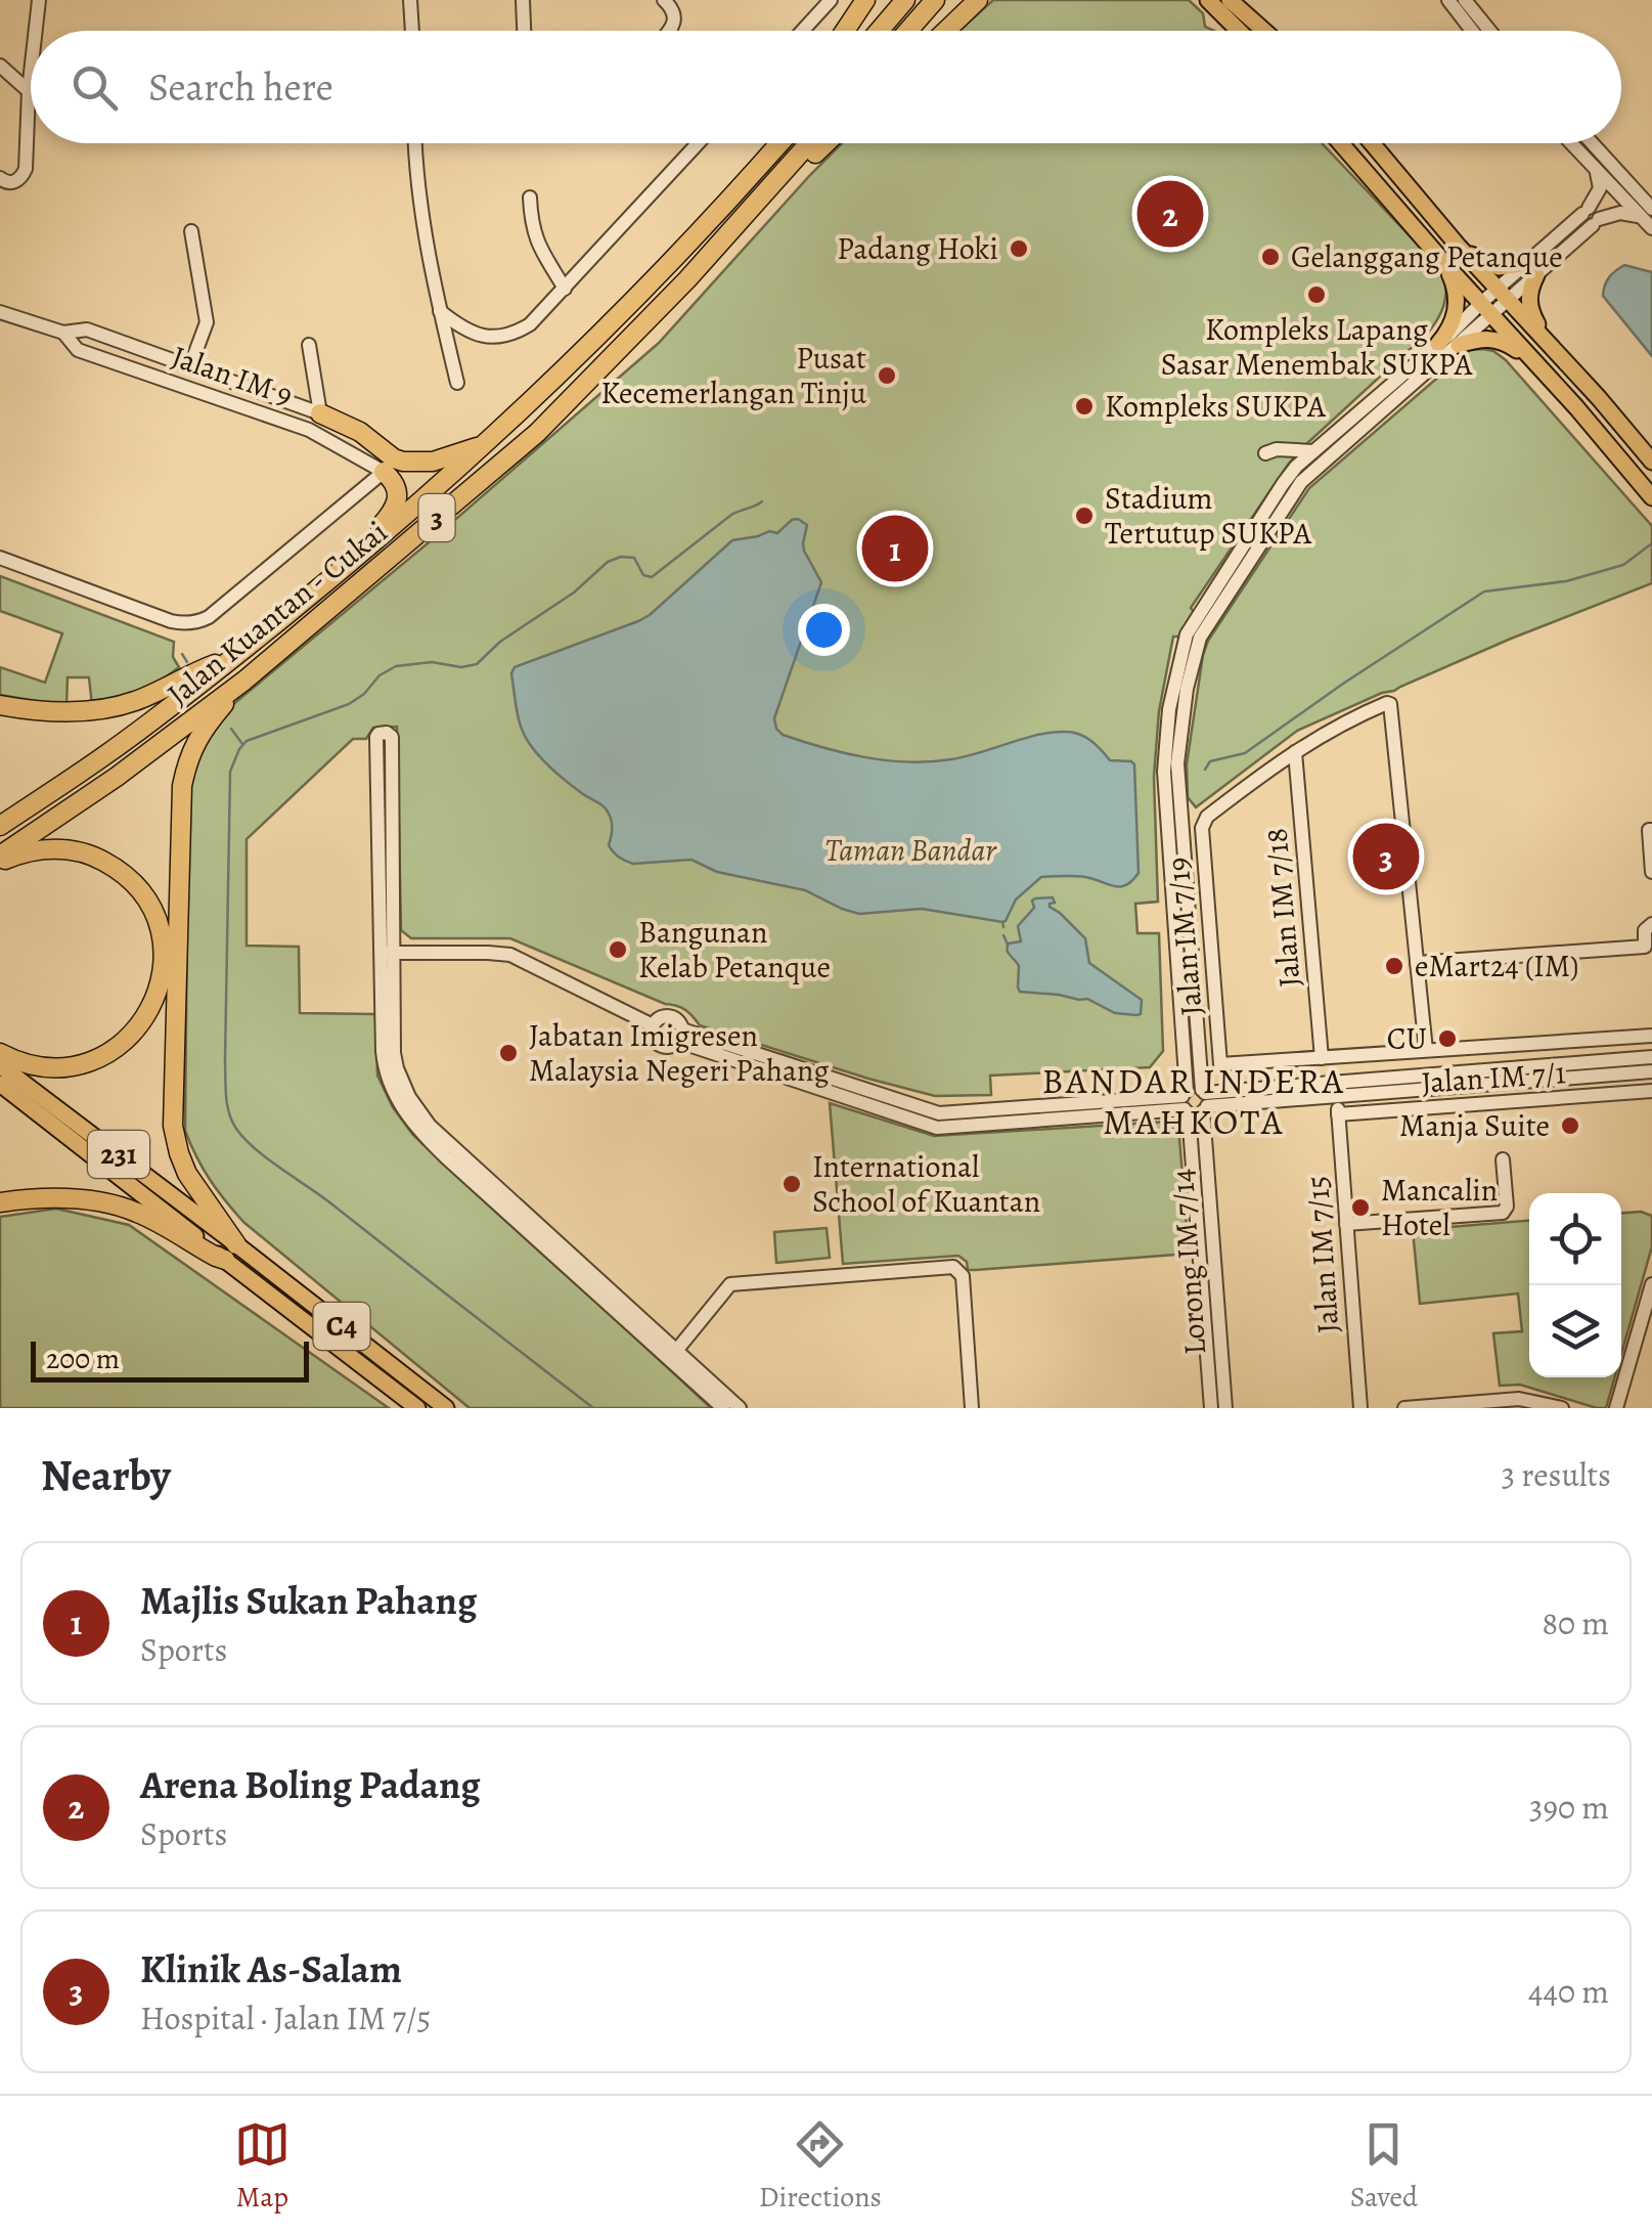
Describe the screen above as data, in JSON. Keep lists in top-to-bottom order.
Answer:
{
  "streets": {
    "highway": ["3", "Jalan Kuantan - Cukai"],
    "main road": ["231", "C4"],
    "street": [
      "Jalan IM 9",
      "Jalan IM 7/18",
      "Jalan IM 7/19",
      "Jalan IM 7/1",
      "Jalan IM 7/15",
      "Lorong IM 7/14"
    ]
  },
  "crossings": [
    ["Jalan IM 7/18", "Jalan IM 7/19"],
    ["Jalan IM 7/19", "Jalan IM 7/1"],
    ["Jalan IM 7/1", "Jalan IM 7/15"],
    ["231", "C4"]
  ],
  "districts": ["BANDAR INDERA MAHKOTA"],
  "parks": ["Taman Bandar"],
  "places": [
    "Padang Hoki",
    "Gelanggang Petanque",
    "Kompleks Lapang Sasar Menembak SUKPA",
    "Pusat Kecemerlangan Tinju",
    "Kompleks SUKPA",
    "Stadium Tertutup SUKPA",
    "Bangunan Kelab Petanque",
    "eMart24 (IM)",
    "CU",
    "Jabatan Imigresen Malaysia Negeri Pahang",
    "Manja Suite",
    "International School of Kuantan",
    "Mancalin Hotel"
  ],
  "scale_bar": "200 m",
  "page": {
    "search": "Search here",
    "pins": ["2", "1", "3"],
    "scale": "200 m",
    "heading": ["Nearby", "3 results"],
    "list": [
      {
        "mark": "1",
        "name": "Majlis Sukan Pahang",
        "note": "Sports",
        "value": "80 m"
      },
      {
        "mark": "2",
        "name": "Arena Boling Padang",
        "note": "Sports",
        "value": "390 m"
      },
      {
        "mark": "3",
        "name": "Klinik As-Salam",
        "note": "Hospital · Jalan IM 7/5",
        "value": "440 m"
      }
    ],
    "nav": ["Map", "Directions", "Saved"]
  }
}
